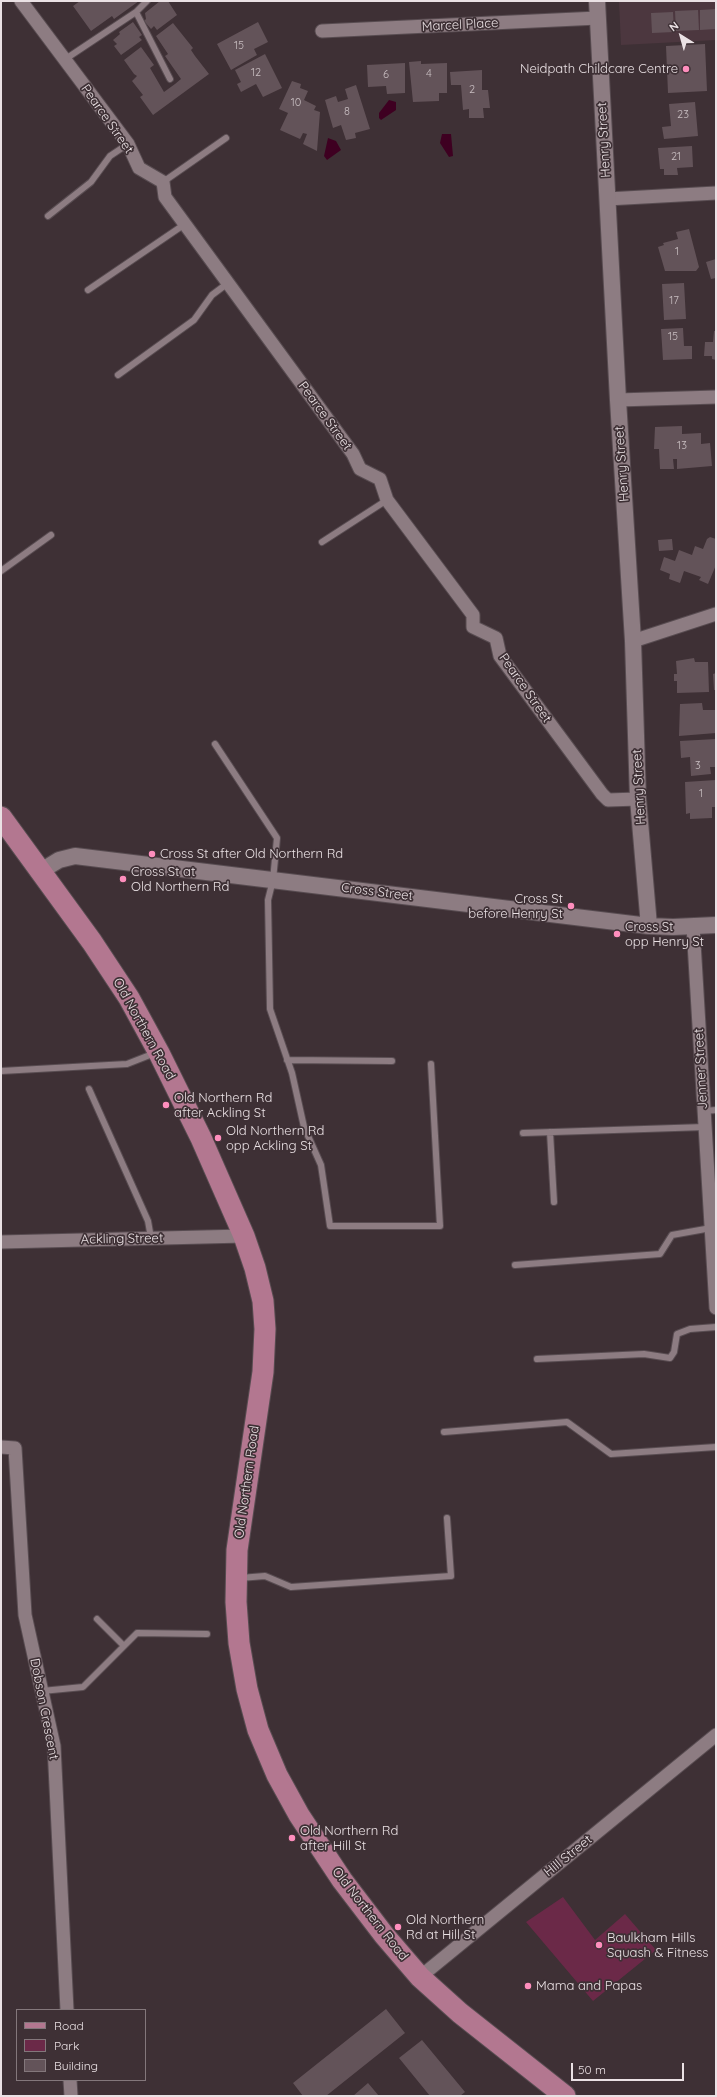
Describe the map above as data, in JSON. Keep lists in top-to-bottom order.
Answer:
{
  "streets": {
    "main road": ["Old Northern Road"],
    "street": [
      "Marcel Place",
      "Pearce Street",
      "Henry Street",
      "Cross Street",
      "Jenner Street",
      "Ackling Street",
      "Dobson Crescent",
      "Hill Street"
    ]
  },
  "crossings": [
    ["Marcel Place", "Henry Street"],
    ["Pearce Street", "Henry Street"],
    ["Henry Street", "Cross Street"],
    ["Cross Street", "Old Northern Road"],
    ["Cross Street", "Jenner Street"],
    ["Old Northern Road", "Ackling Street"],
    ["Old Northern Road", "Hill Street"]
  ],
  "places": [
    "Neidpath Childcare Centre",
    "Cross St after Old Northern Rd",
    "Cross St at Old Northern Rd",
    "Cross St before Henry St",
    "Cross St opp Henry St",
    "Old Northern Rd after Ackling St",
    "Old Northern Rd opp Ackling St",
    "Old Northern Rd after Hill St",
    "Old Northern Rd at Hill St",
    "Baulkham Hills Squash & Fitness",
    "Mama and Papas"
  ],
  "house_numbers": [
    "15",
    "12",
    "4",
    "6",
    "2",
    "10",
    "8",
    "23",
    "21",
    "1",
    "17",
    "15",
    "13",
    "3",
    "1"
  ],
  "legend": ["Road", "Park", "Building"],
  "scale_bar": "50 m",
  "north": "top left"
}
